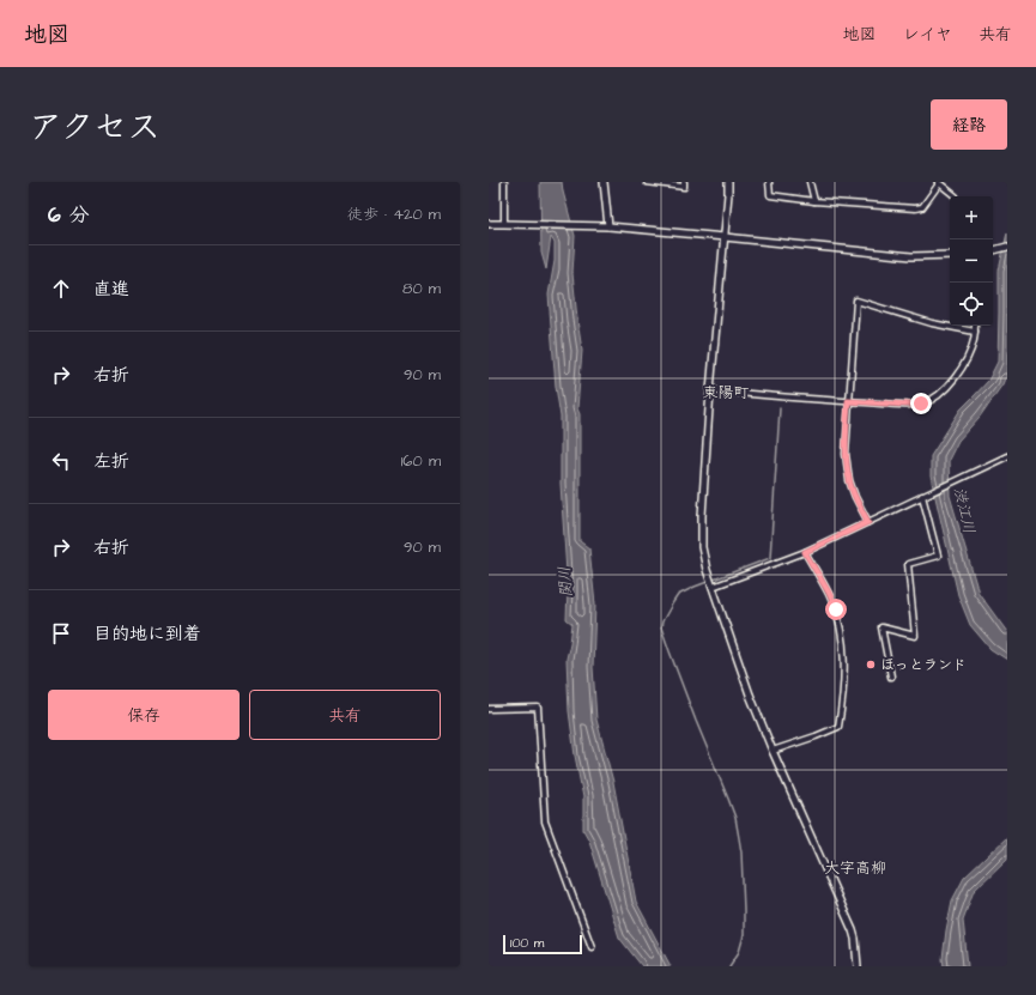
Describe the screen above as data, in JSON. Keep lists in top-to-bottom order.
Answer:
{
  "districts": ["東陽町", "大字高柳"],
  "water": ["渋江川", "関川"],
  "places": ["ほっとランド"],
  "scale_bar": "100 m",
  "page": {
    "header": "地図",
    "nav": ["地図", "レイヤ", "共有"],
    "title": "アクセス",
    "buttons": [
      "経路",
      ["保存", "共有"]
    ],
    "heading": ["6 分", "徒歩 · 420 m"],
    "map_buttons": ["+", "−"],
    "list": [
      ["直進", "80 m"],
      ["右折", "90 m"],
      ["左折", "160 m"],
      ["右折", "90 m"],
      "目的地に到着"
    ],
    "scale": "100 m"
  }
}
